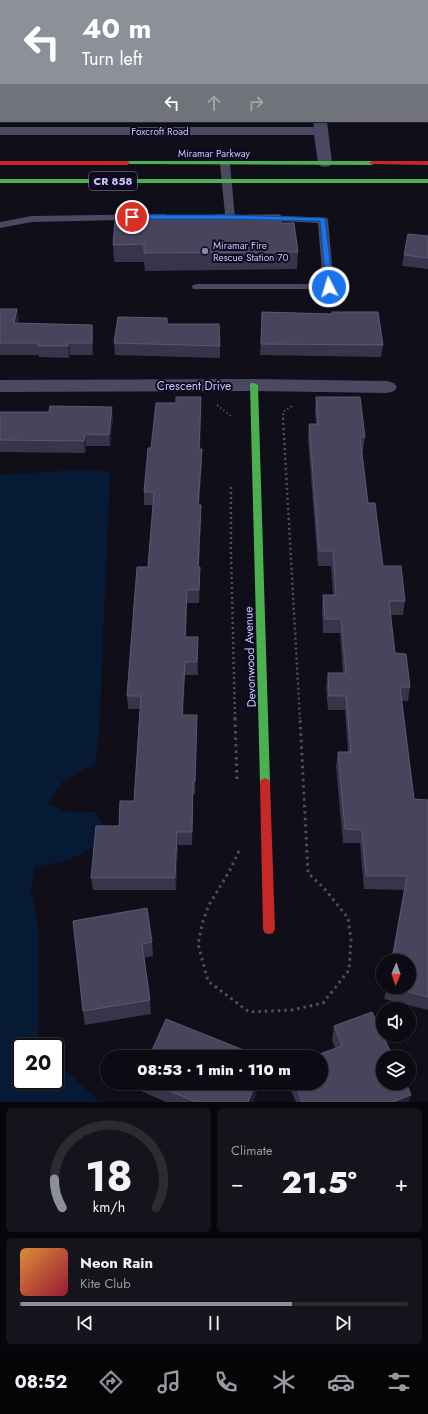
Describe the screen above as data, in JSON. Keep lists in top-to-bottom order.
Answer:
{
  "streets": {
    "main road": ["Miramar Parkway", "CR 858", "Devonwood Avenue"],
    "street": ["Foxcroft Road", "Crescent Drive"]
  },
  "crossings": [
    ["Foxcroft Road", "Miramar Parkway"],
    ["Crescent Drive", "Devonwood Avenue"]
  ],
  "places": ["Miramar Fire Rescue Station 70"],
  "north": "bottom",
  "page": {
    "turn": ["40 m", "Turn left"],
    "limit": "20",
    "trip": "08:53 · 1 min · 110 m",
    "tile": "Climate",
    "heat": ["−", "21.5°", "+"],
    "song": ["Neon Rain", "Kite Club"],
    "tabs": "08:52",
    "gauge": ["18", "km/h"]
  }
}
